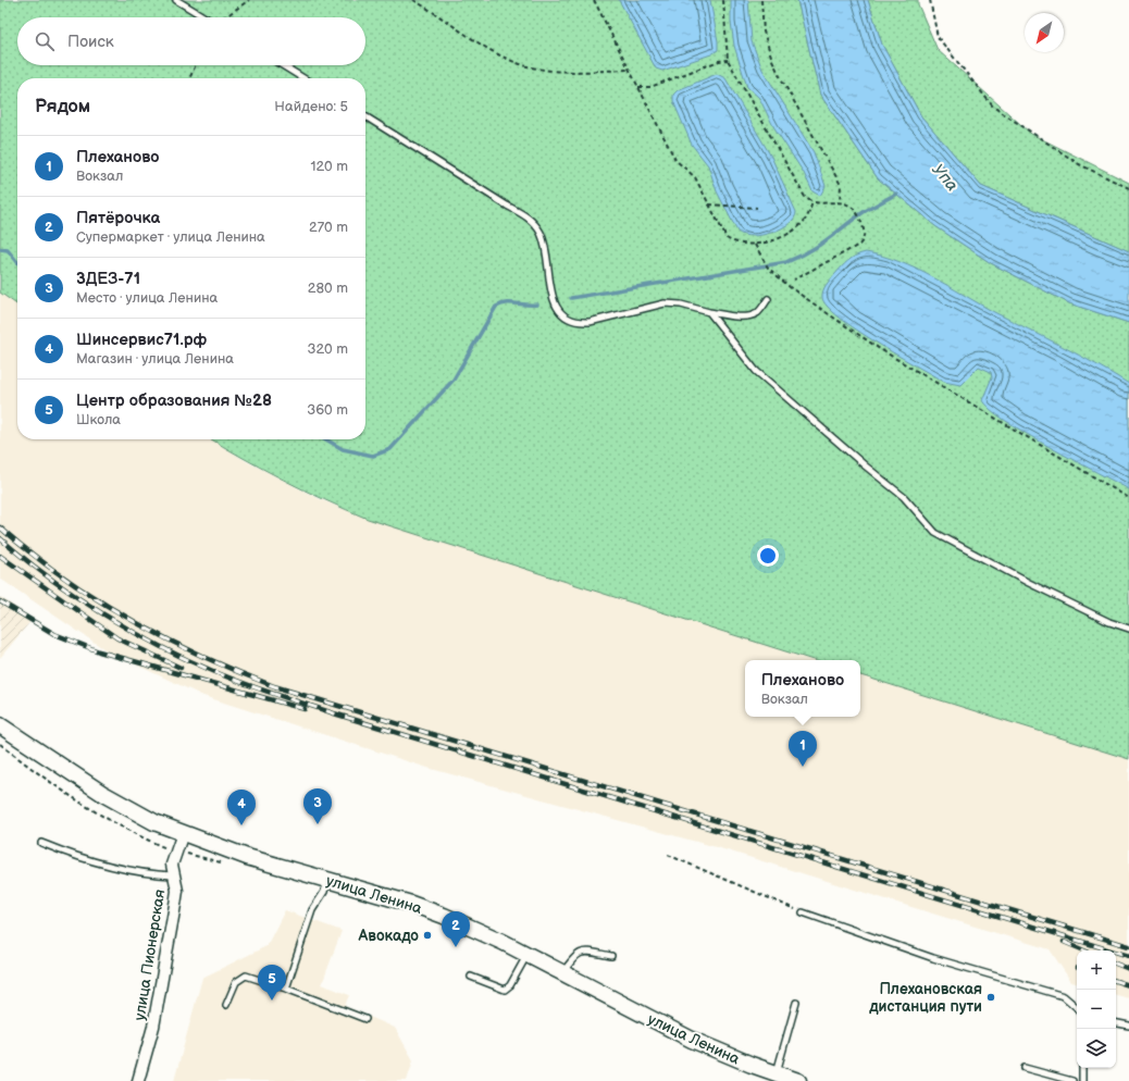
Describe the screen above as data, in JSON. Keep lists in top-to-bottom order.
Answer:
{
  "streets": {
    "main road": ["улица Ленина"],
    "street": ["улица Пионерская"]
  },
  "crossings": [
    ["улица Ленина", "улица Пионерская"]
  ],
  "water": ["Упа"],
  "places": ["Авокадо", "Плехановская дистанция пути"],
  "north": "bottom left",
  "page": {
    "search": "Поиск",
    "heading": ["Рядом", "Найдено: 5"],
    "list": [
      {
        "mark": "1",
        "name": "Плеханово",
        "note": "Вокзал",
        "value": "120 m"
      },
      {
        "mark": "2",
        "name": "Пятёрочка",
        "note": "Супермаркет · улица Ленина",
        "value": "270 m"
      },
      {
        "mark": "3",
        "name": "3ДЕЗ-71",
        "note": "Место · улица Ленина",
        "value": "280 m"
      },
      {
        "mark": "4",
        "name": "Шинсервис71.рф",
        "note": "Магазин · улица Ленина",
        "value": "320 m"
      },
      {
        "mark": "5",
        "name": "Центр образования №28",
        "note": "Школа",
        "value": "360 m"
      }
    ],
    "popup": ["Плеханово", "Вокзал"],
    "pins": [
      "1",
      "3",
      "4",
      "2",
      "5"
    ],
    "map_buttons": ["+", "−"]
  }
}
